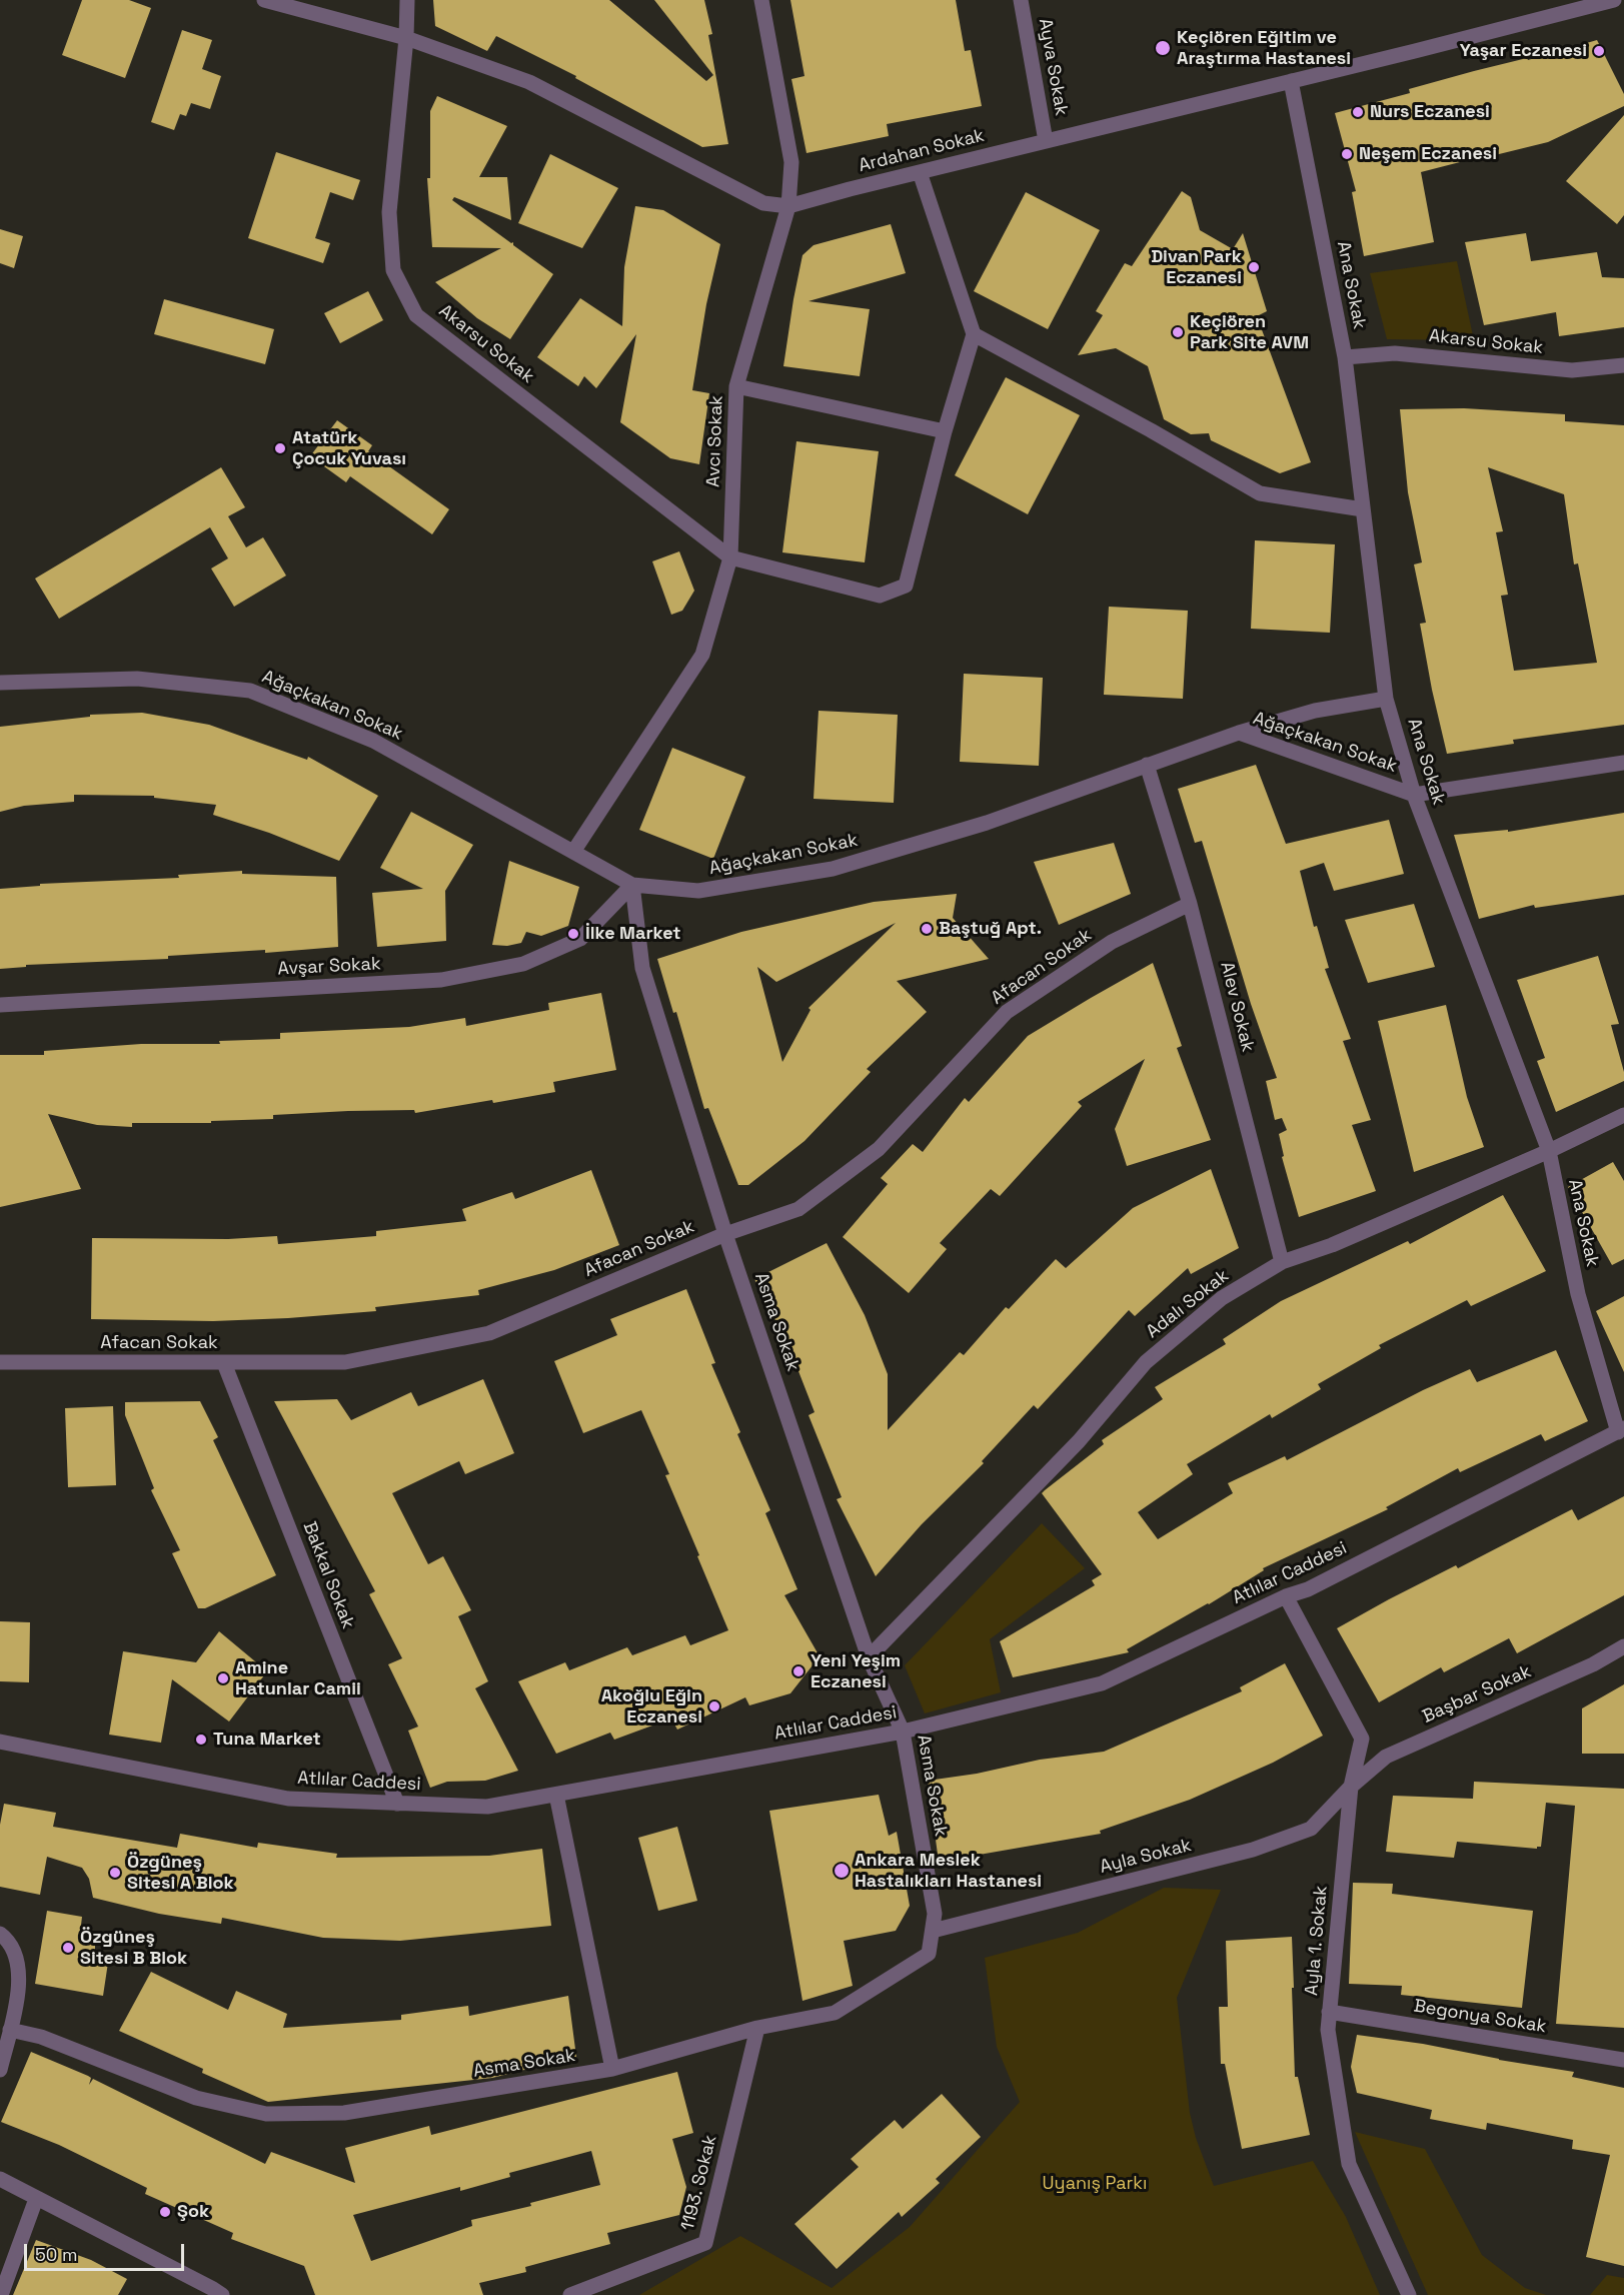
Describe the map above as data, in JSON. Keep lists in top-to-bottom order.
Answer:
{
  "streets": {
    "street": [
      "Ayva Sokak",
      "Ardahan Sokak",
      "Ana Sokak",
      "Akarsu Sokak",
      "Avcı Sokak",
      "Ağaçkakan Sokak",
      "Avşar Sokak",
      "Afacan Sokak",
      "Alev Sokak",
      "Adalı Sokak",
      "Asma Sokak",
      "Atlılar Caddesi",
      "Bakkal Sokak",
      "Başbar Sokak",
      "Ayla Sokak",
      "Ayla 1. Sokak",
      "Begonya Sokak",
      "1193. Sokak"
    ]
  },
  "crossings": [
    ["Ayva Sokak", "Ardahan Sokak"],
    ["Ardahan Sokak", "Ana Sokak"],
    ["Ardahan Sokak", "Akarsu Sokak"],
    ["Ardahan Sokak", "Avcı Sokak"],
    ["Ana Sokak", "Akarsu Sokak"],
    ["Ana Sokak", "Ağaçkakan Sokak"],
    ["Ana Sokak", "Adalı Sokak"],
    ["Ana Sokak", "Atlılar Caddesi"],
    ["Akarsu Sokak", "Avcı Sokak"],
    ["Avcı Sokak", "Ağaçkakan Sokak"],
    ["Ağaçkakan Sokak", "Avşar Sokak"],
    ["Ağaçkakan Sokak", "Alev Sokak"],
    ["Ağaçkakan Sokak", "Asma Sokak"],
    ["Avşar Sokak", "Asma Sokak"],
    ["Afacan Sokak", "Alev Sokak"],
    ["Afacan Sokak", "Asma Sokak"],
    ["Afacan Sokak", "Bakkal Sokak"],
    ["Alev Sokak", "Adalı Sokak"],
    ["Adalı Sokak", "Asma Sokak"],
    ["Asma Sokak", "Atlılar Caddesi"],
    ["Asma Sokak", "Ayla Sokak"],
    ["Asma Sokak", "1193. Sokak"],
    ["Atlılar Caddesi", "Bakkal Sokak"],
    ["Atlılar Caddesi", "Ayla 1. Sokak"],
    ["Başbar Sokak", "Ayla Sokak"],
    ["Başbar Sokak", "Ayla 1. Sokak"],
    ["Ayla Sokak", "Ayla 1. Sokak"],
    ["Ayla 1. Sokak", "Begonya Sokak"]
  ],
  "parks": ["Uyanış Parkı"],
  "places": [
    "Keçiören Eğitim ve Araştırma Hastanesi",
    "Yaşar Eczanesi",
    "Nurs Eczanesi",
    "Neşem Eczanesi",
    "Divan Park Eczanesi",
    "Keçiören Park Site AVM",
    "Atatürk Çocuk Yuvası",
    "Baştuğ Apt.",
    "İlke Market",
    "Yeni Yeşim Eczanesi",
    "Amine Hatunlar Camii",
    "Akoğlu Eğin Eczanesi",
    "Tuna Market",
    "Ankara Meslek Hastalıkları Hastanesi",
    "Özgüneş Sitesi A Blok",
    "Özgüneş Sitesi B Blok",
    "Şok"
  ],
  "scale_bar": "50 m"
}
